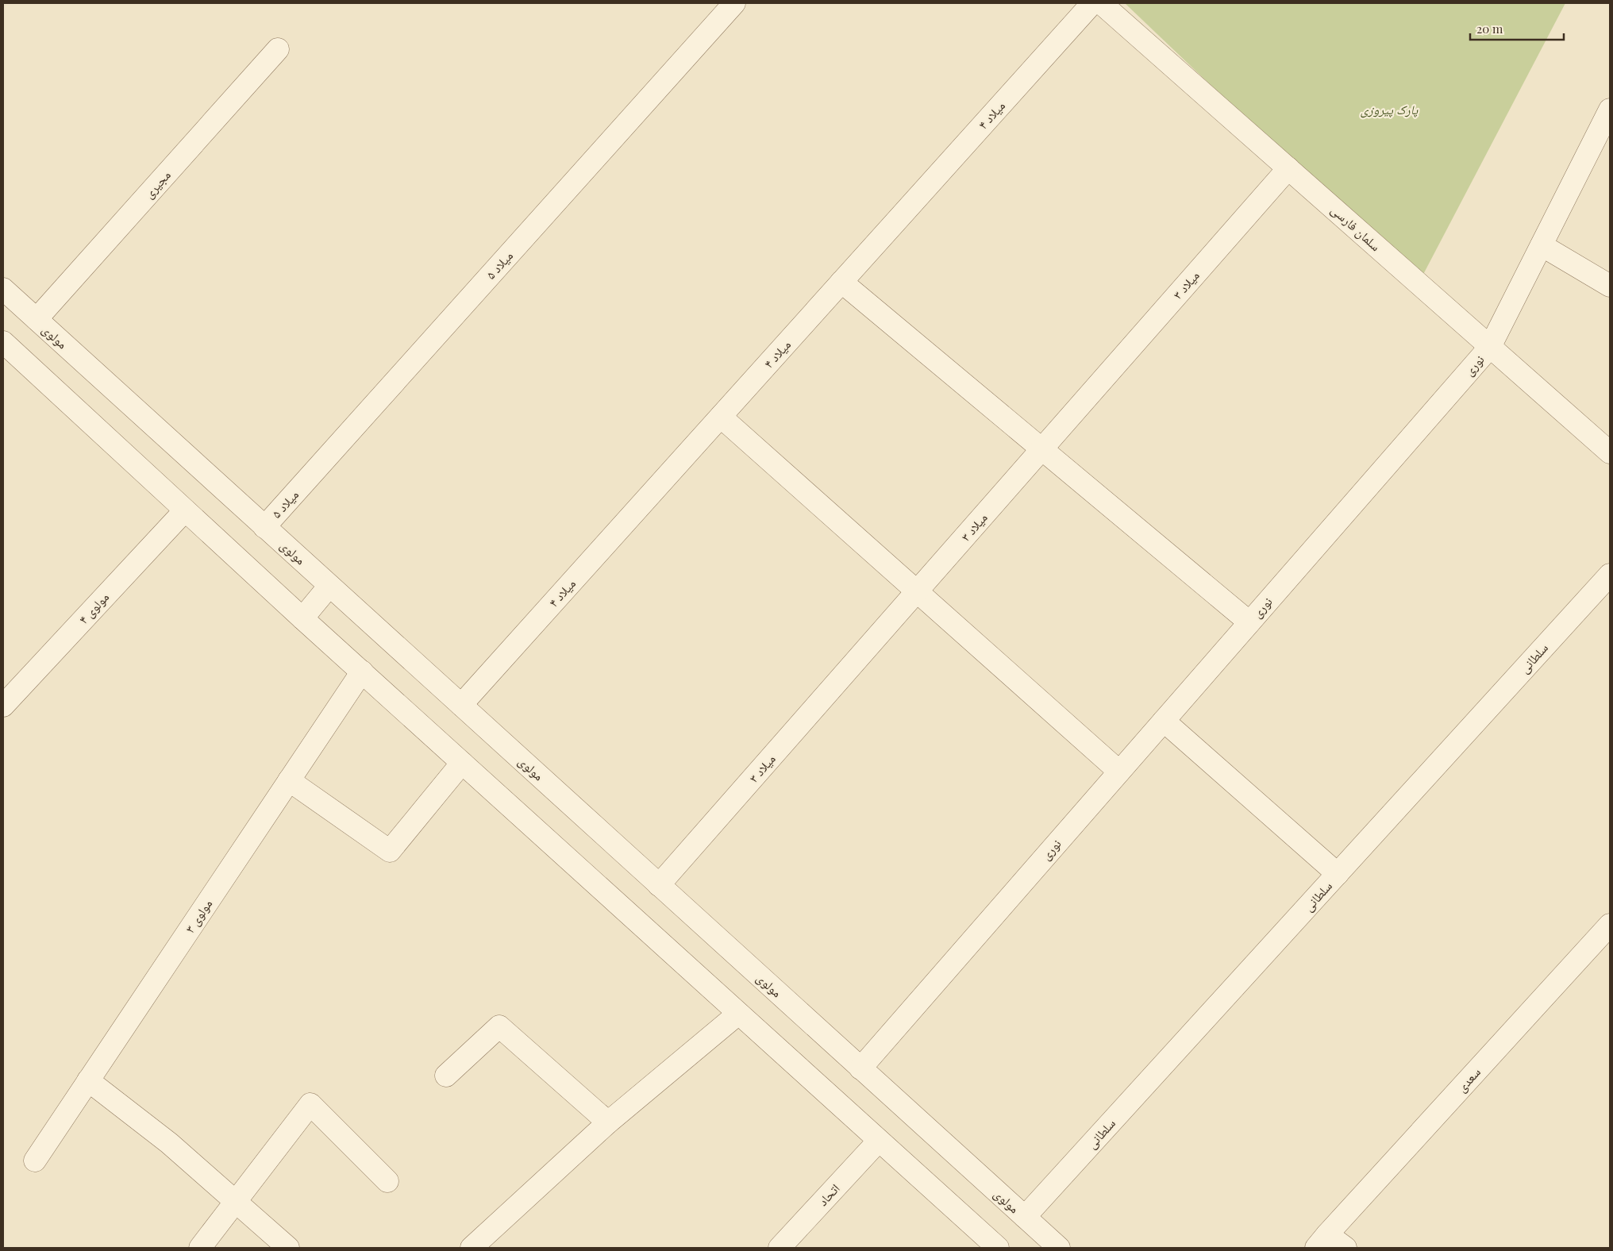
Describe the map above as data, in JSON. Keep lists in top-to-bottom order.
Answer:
{
  "streets": {
    "street": [
      "میلاد ۴",
      "مجیری",
      "سلمان فارسی",
      "میلاد ۵",
      "میلاد ۳",
      "مولوی",
      "نوری",
      "مولوی ۴",
      "سلطانی",
      "مولوی ۳",
      "سعدی",
      "اتحاد"
    ]
  },
  "crossings": [
    ["میلاد ۴", "مولوی"],
    ["مجیری", "مولوی"],
    ["سلمان فارسی", "میلاد ۳"],
    ["سلمان فارسی", "نوری"],
    ["میلاد ۵", "مولوی"],
    ["میلاد ۳", "مولوی"],
    ["مولوی", "نوری"],
    ["مولوی", "سلطانی"]
  ],
  "parks": ["پارک پیروزی"],
  "scale_bar": "20 m"
}
